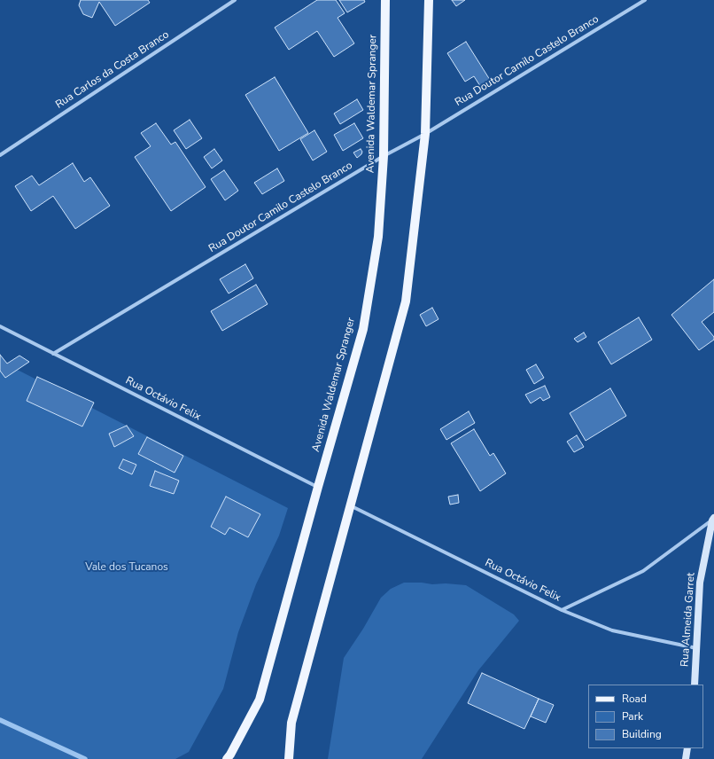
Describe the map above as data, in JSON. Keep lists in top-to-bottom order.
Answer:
{
  "streets": {
    "main road": ["Avenida Waldemar Spranger"],
    "street": [
      "Rua Doutor Camilo Castelo Branco",
      "Rua Carlos da Costa Branco",
      "Rua Octávio Felix",
      "Rua Almeida Garret"
    ]
  },
  "crossings": [
    ["Rua Doutor Camilo Castelo Branco", "Avenida Waldemar Spranger"],
    ["Rua Doutor Camilo Castelo Branco", "Rua Octávio Felix"],
    ["Avenida Waldemar Spranger", "Rua Octávio Felix"],
    ["Rua Octávio Felix", "Rua Almeida Garret"]
  ],
  "parks": ["Vale dos Tucanos"],
  "legend": ["Road", "Park", "Building"]
}
